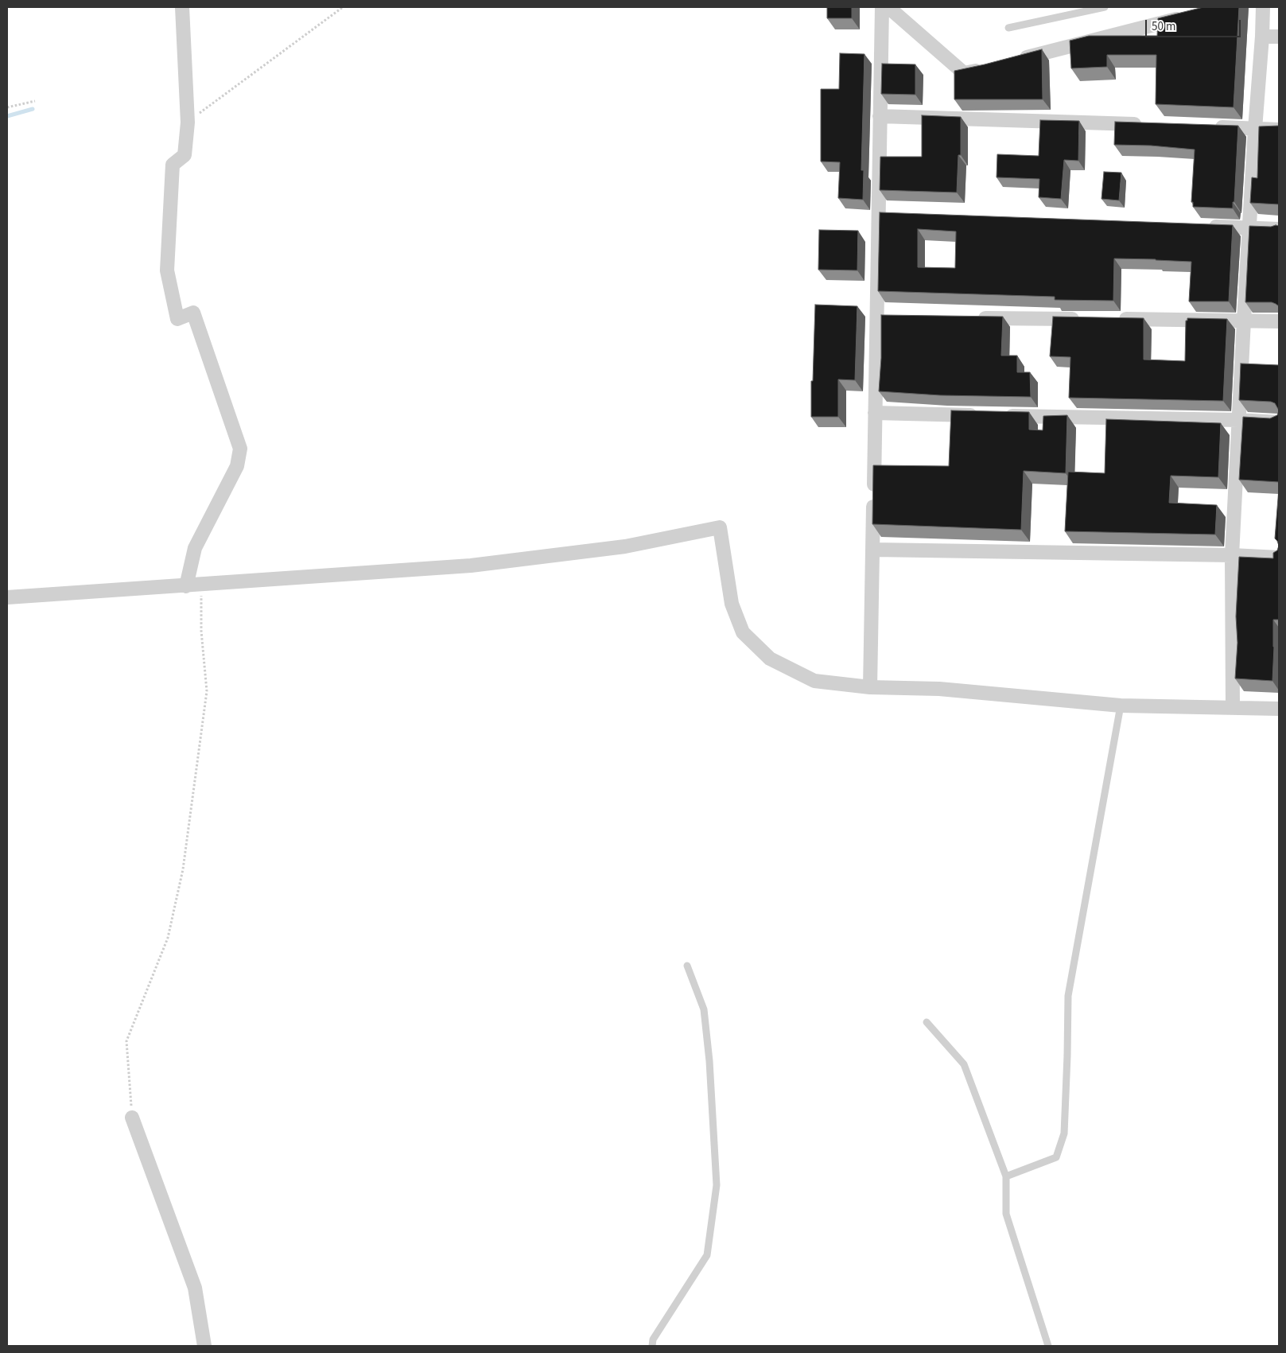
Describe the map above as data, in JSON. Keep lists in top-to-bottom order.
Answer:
{
  "scale_bar": "50 m"
}
